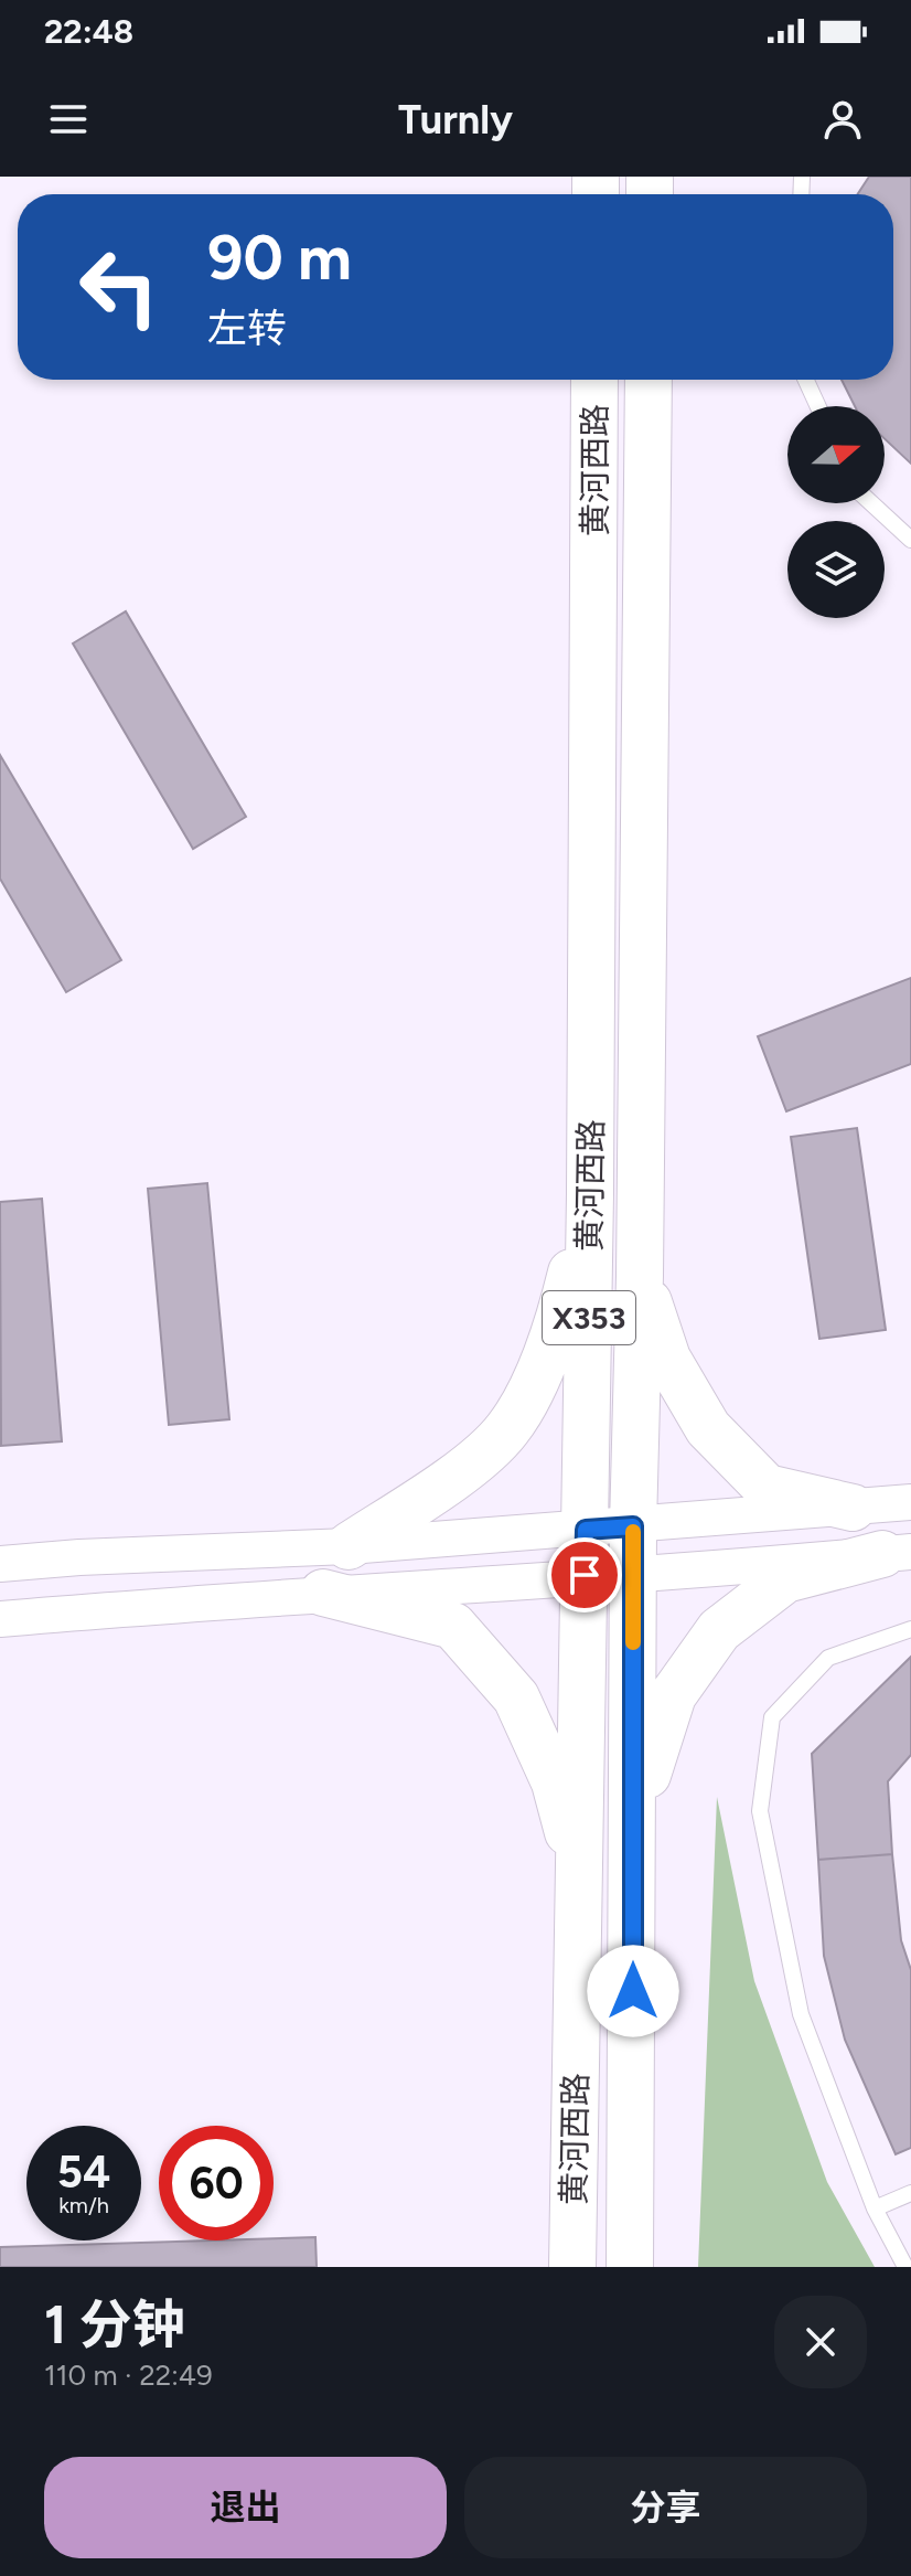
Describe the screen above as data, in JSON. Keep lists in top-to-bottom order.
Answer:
{
  "streets": {
    "main road": ["黄河西路", "X353"]
  },
  "north": "right",
  "page": {
    "status": "22:48",
    "header": "Turnly",
    "turn": ["90 m", "左转"],
    "speed": "54 km/h",
    "limit": "60",
    "heading": ["1 分钟", "110 m · 22:49"],
    "buttons": ["退出", "分享"]
  }
}
